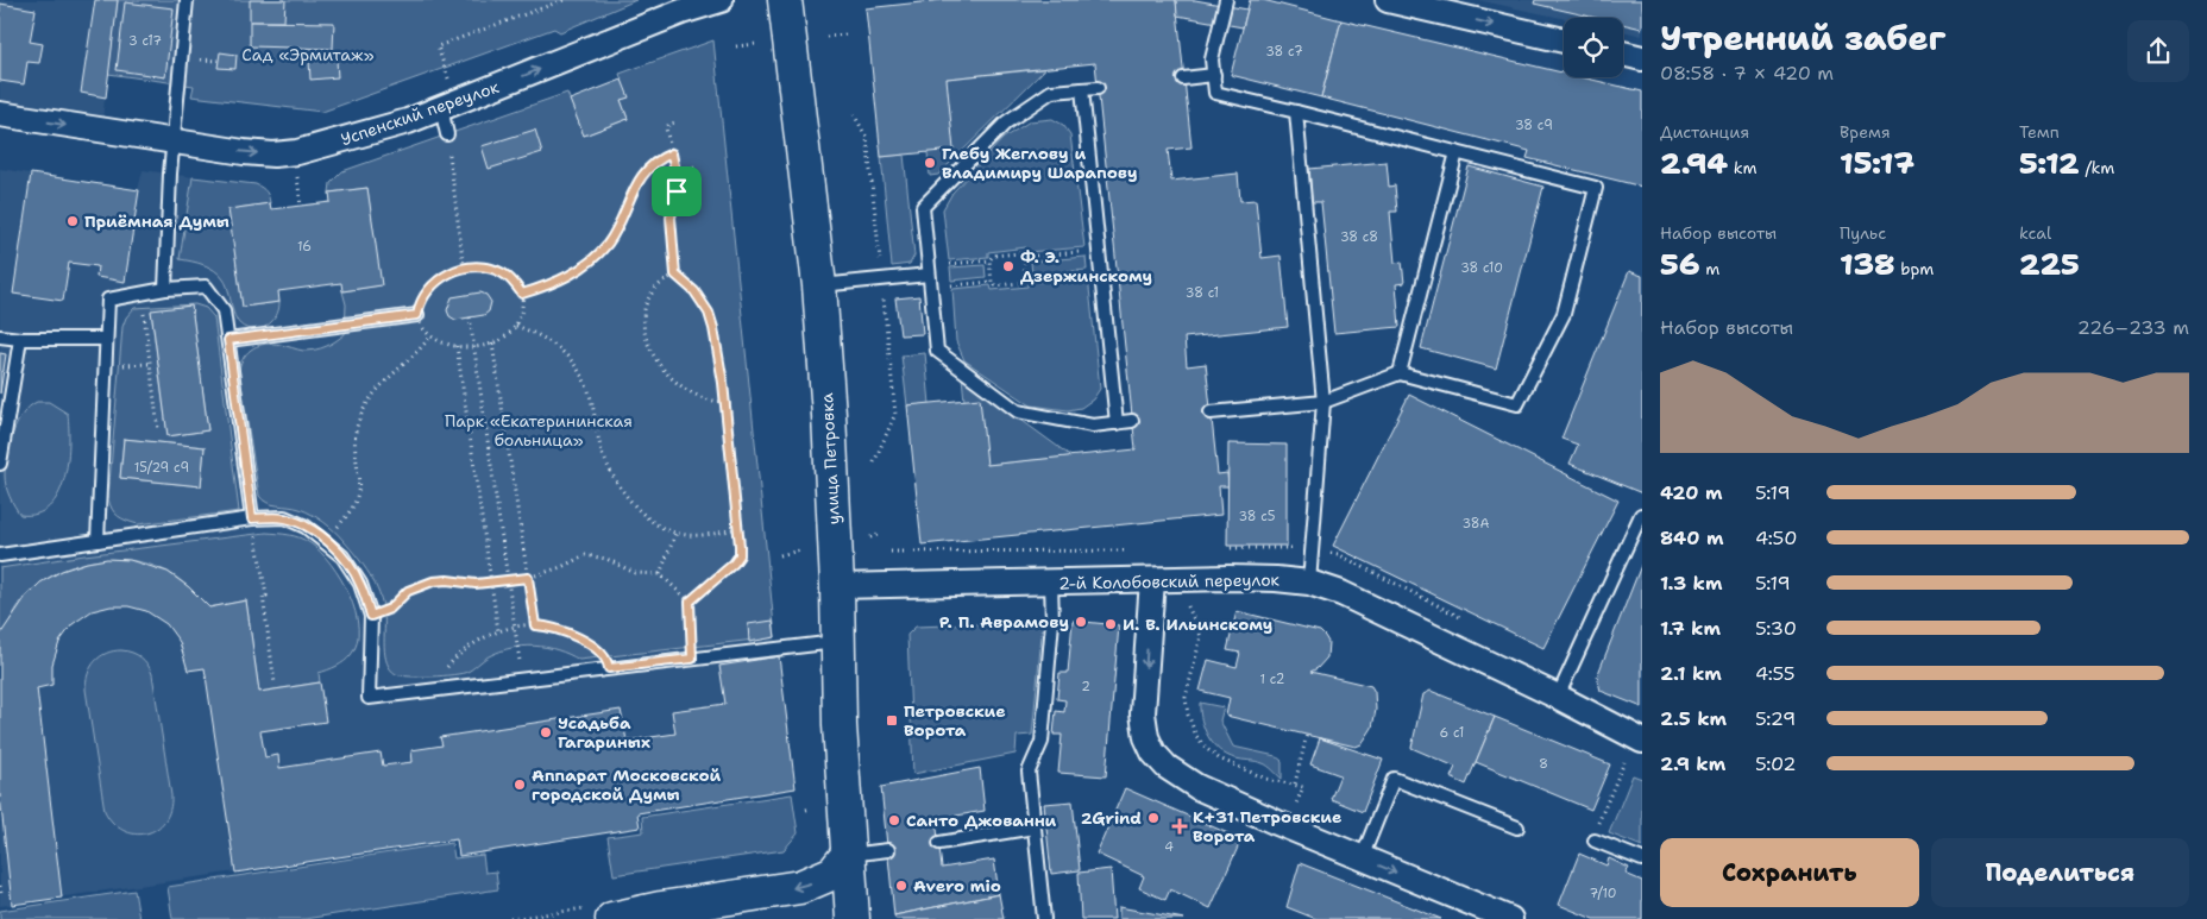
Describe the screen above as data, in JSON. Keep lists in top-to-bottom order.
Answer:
{
  "streets": {
    "main road": ["улица Петровка"],
    "street": ["Успенский переулок", "2-й Колобовский переулок"]
  },
  "crossings": [
    ["улица Петровка", "2-й Колобовский переулок"]
  ],
  "one_way": ["Успенский переулок"],
  "parks": ["Сад «Эрмитаж»", "Парк «Екатерининская больница»"],
  "places": {
    "other": [
      "Глебу Жеглову и Владимиру Шарапову",
      "Приёмная Думы",
      "Ф. Э. Дзержинскому",
      "Р. П. Аврамову",
      "И. В. Ильинскому",
      "Усадьба Гагариных",
      "Аппарат Московской городской Думы",
      "2Grind",
      "Санто Джованни",
      "Avero mio"
    ],
    "transit": ["Петровские Ворота"],
    "health": ["К+31 Петровские Ворота"]
  },
  "house_numbers": [
    "3 с17",
    "38 с7",
    "38 с9",
    "38 с8",
    "16",
    "38 с10",
    "38 с1",
    "15/29 с9",
    "38 с5",
    "38А",
    "1 с2",
    "2",
    "6 с1",
    "8",
    "4",
    "7/10"
  ],
  "page": {
    "heading": ["Утренний забег", "08:58 · 7 × 420 m"],
    "stats": [
      ["Дистанция", "2.94 km"],
      ["Время", "15:17"],
      ["Темп", "5:12 /km"],
      ["Набор высоты", "56 m"],
      ["Пульс", "138 bpm"],
      ["kcal", "225"]
    ],
    "chart": ["Набор высоты", "226–233 m"],
    "list": [
      {
        "name": "420 m",
        "note": "5:19"
      },
      {
        "name": "840 m",
        "note": "4:50"
      },
      {
        "name": "1.3 km",
        "note": "5:19"
      },
      {
        "name": "1.7 km",
        "note": "5:30"
      },
      {
        "name": "2.1 km",
        "note": "4:55"
      },
      {
        "name": "2.5 km",
        "note": "5:29"
      },
      {
        "name": "2.9 km",
        "note": "5:02"
      }
    ],
    "buttons": ["Сохранить", "Поделиться"]
  }
}
